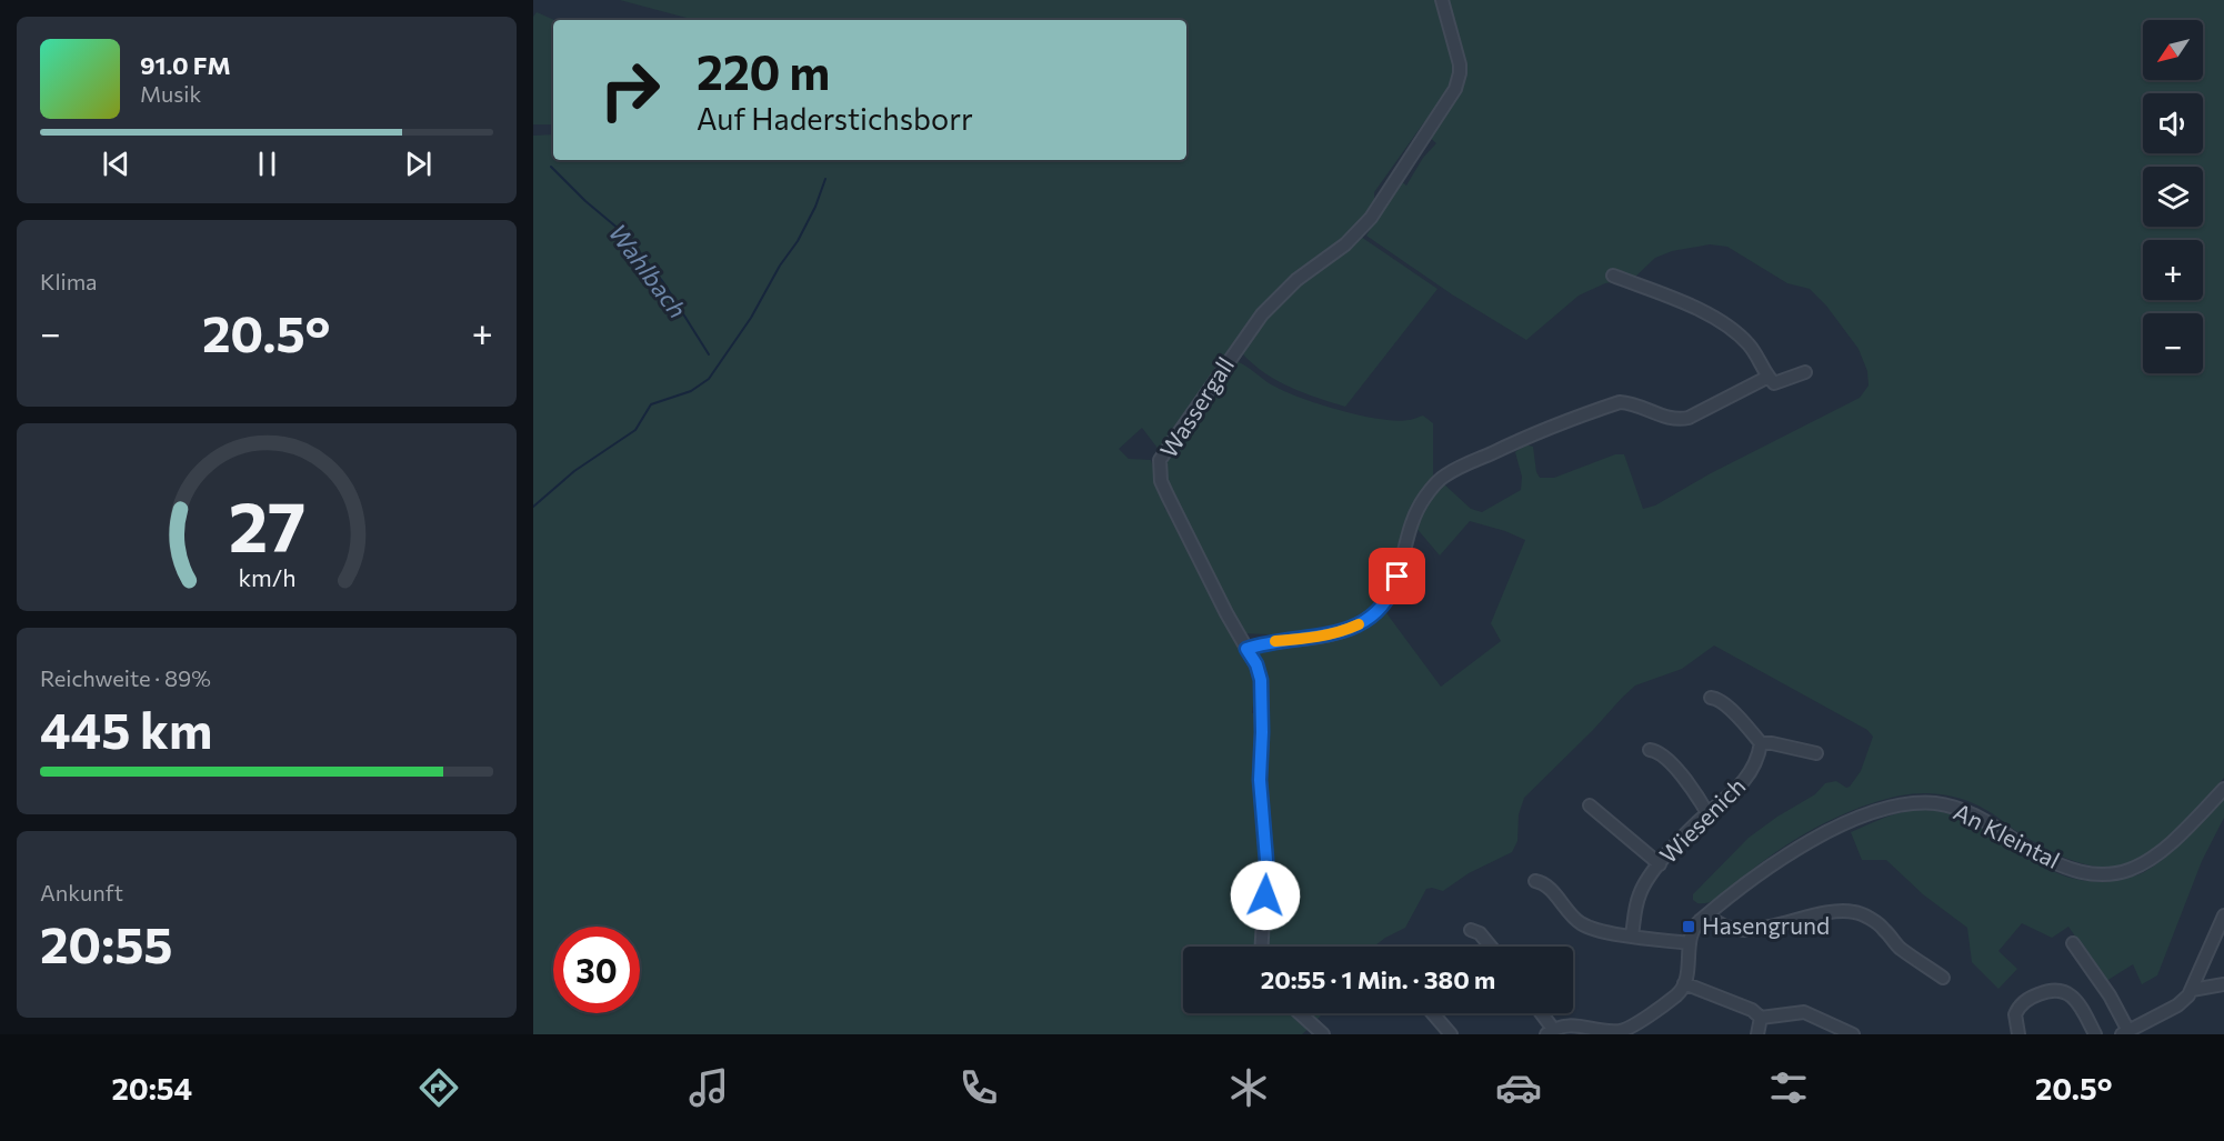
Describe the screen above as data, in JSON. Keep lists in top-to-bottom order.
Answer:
{
  "streets": {
    "street": ["Wassergall", "Wiesenich", "An Kleintal"]
  },
  "water": ["Wahlbach"],
  "places": {
    "transit": ["Hasengrund"]
  },
  "north": "bottom left",
  "page": {
    "map_buttons": ["+", "−"],
    "turn": ["220 m", "Auf Haderstichsborr"],
    "song": ["91.0 FM", "Musik"],
    "tile": [
      "Klima",
      ["Reichweite · 89%", "445 km"],
      ["Ankunft", "20:55"]
    ],
    "heat": ["−", "20.5°", "+"],
    "limit": "30",
    "trip": "20:55 · 1 Min. · 380 m",
    "tabs": ["20:54", "20.5°"],
    "gauge": ["27", "km/h"]
  }
}
